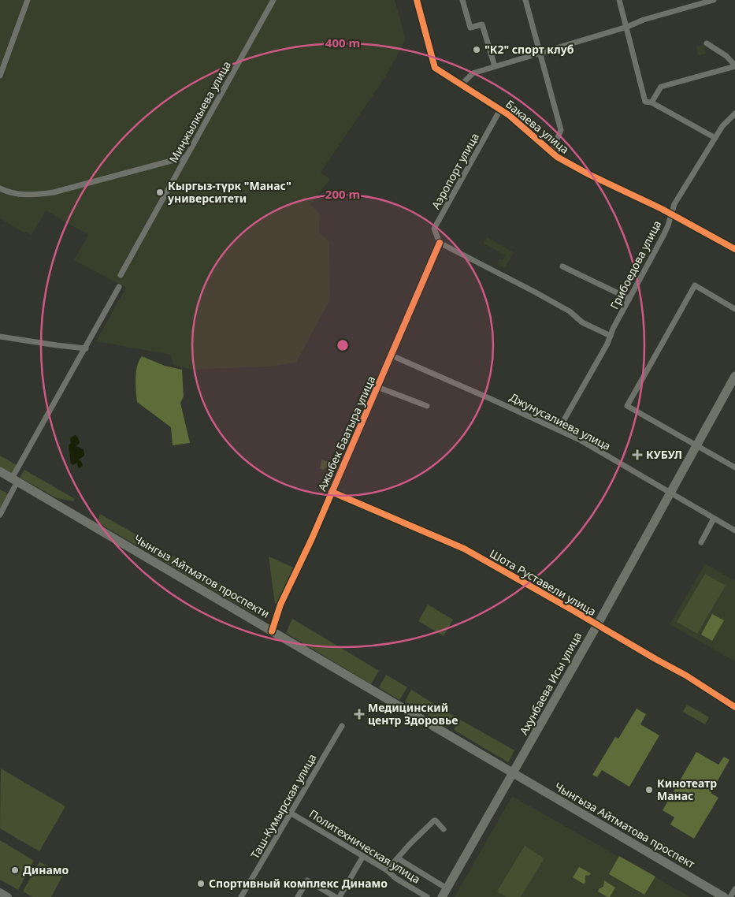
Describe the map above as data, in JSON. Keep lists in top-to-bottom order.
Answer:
{
  "streets": {
    "main road": ["Чынгыз Айтматов проспекти", "Ахунбаева Исы улица", "Чынгыза Айтматова проспект"],
    "street": [
      "Миңжылкыева улица",
      "Бакаева улица",
      "Аэропорт улица",
      "Грибоедова улица",
      "Джунусалиева улица",
      "Ажыбек Баатыра улица",
      "Шота Руставели улица",
      "Таш-Кумырская улица",
      "Политехническая улица"
    ]
  },
  "crossings": [
    ["Бакаева улица", "Аэропорт улица"],
    ["Бакаева улица", "Грибоедова улица"],
    ["Аэропорт улица", "Ажыбек Баатыра улица"],
    ["Грибоедова улица", "Джунусалиева улица"],
    ["Джунусалиева улица", "Ажыбек Баатыра улица"],
    ["Джунусалиева улица", "Ахунбаева Исы улица"],
    ["Ажыбек Баатыра улица", "Чынгыз Айтматов проспекти"],
    ["Ажыбек Баатыра улица", "Шота Руставели улица"],
    ["Чынгыз Айтматов проспекти", "Ахунбаева Исы улица"],
    ["Чынгыз Айтматов проспекти", "Чынгыза Айтматова проспект"],
    ["Шота Руставели улица", "Ахунбаева Исы улица"],
    ["Ахунбаева Исы улица", "Чынгыза Айтматова проспект"],
    ["Таш-Кумырская улица", "Политехническая улица"]
  ],
  "places": {
    "other": [
      "\"К2\" спорт клуб",
      "Кыргыз-түрк \"Манас\" университети",
      "Кинотеатр Манас",
      "Динамо",
      "Спортивный комплекс Динамо"
    ],
    "health": ["КУБУЛ", "Медицинский центр Здоровье"]
  },
  "rings": ["400 m", "200 m"]
}
